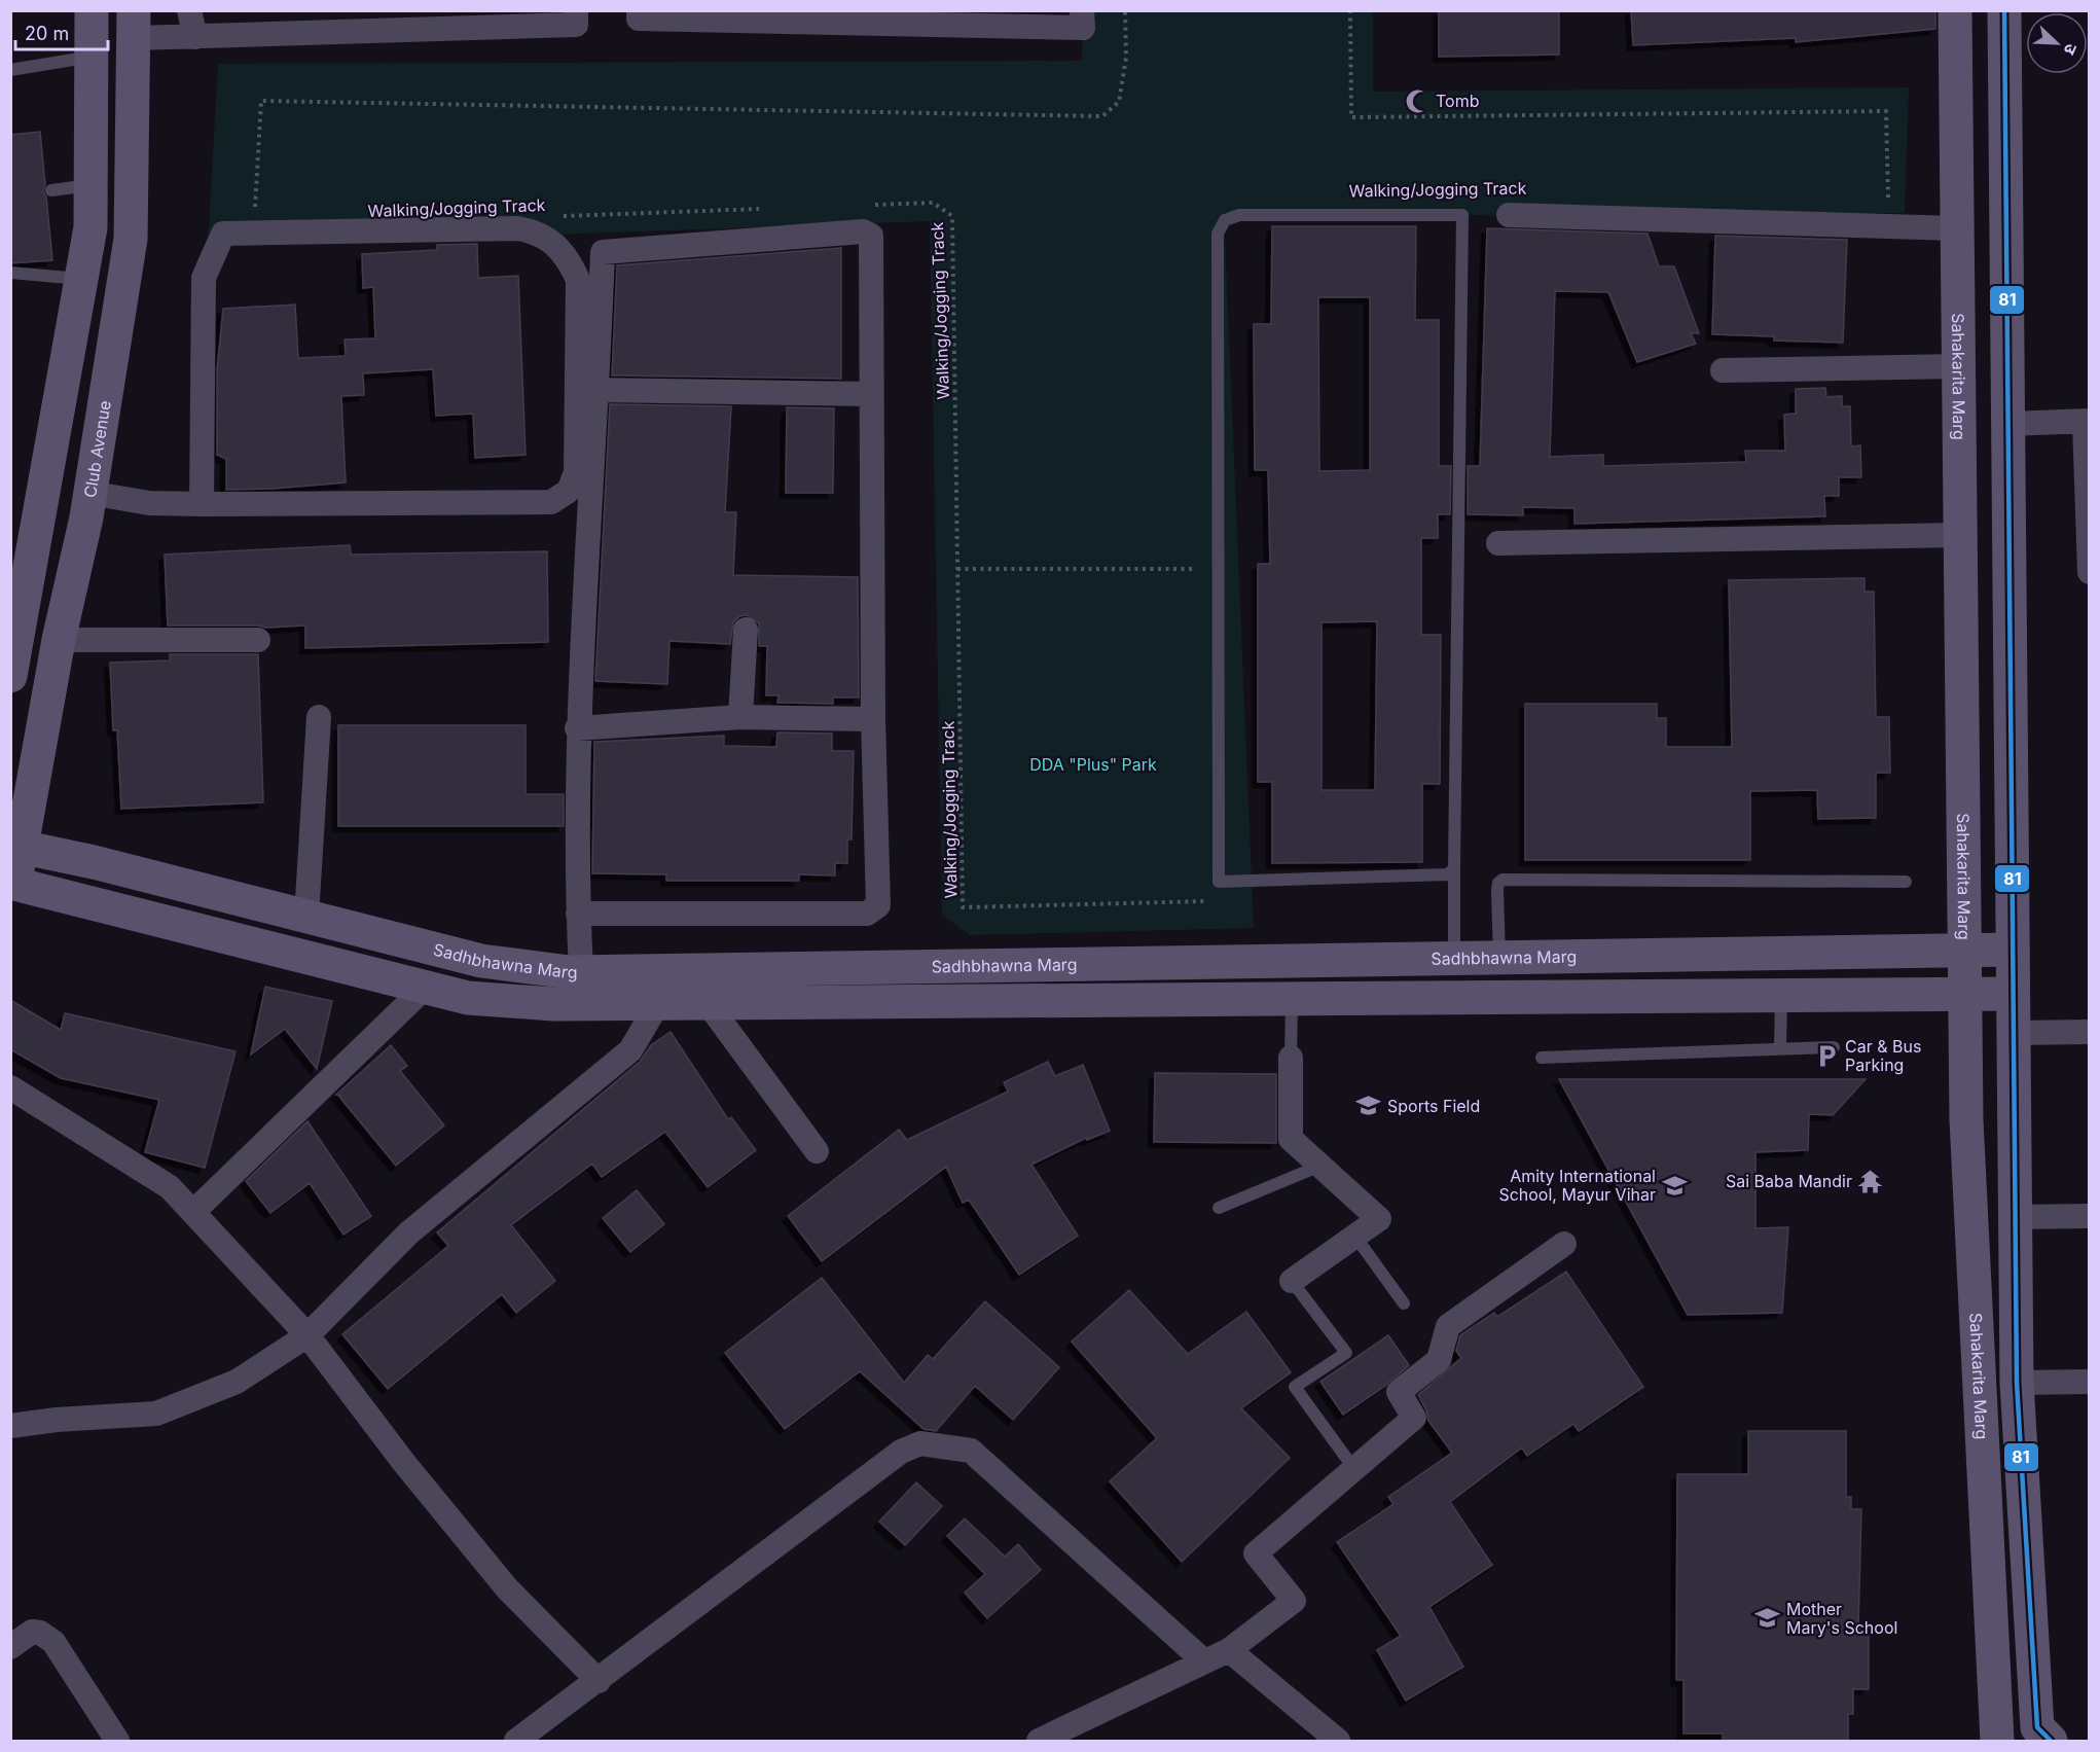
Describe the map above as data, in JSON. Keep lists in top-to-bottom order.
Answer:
{
  "streets": {
    "street": ["Sahakarita Marg", "Club Avenue", "Sadhbhawna Marg"],
    "path": ["Walking/Jogging Track"]
  },
  "crossings": [
    ["Sahakarita Marg", "Sadhbhawna Marg"],
    ["Club Avenue", "Sadhbhawna Marg"]
  ],
  "parks": ["DDA \"Plus\" Park"],
  "places": {
    "mosque": ["Tomb"],
    "parking": ["Car & Bus Parking"],
    "school or university": ["Sports Field", "Amity International School, Mayur Vihar", "Mother Mary's School"],
    "temple": ["Sai Baba Mandir"]
  },
  "lines": ["transit line 81"],
  "scale_bar": "20 m",
  "north": "bottom right"
}
